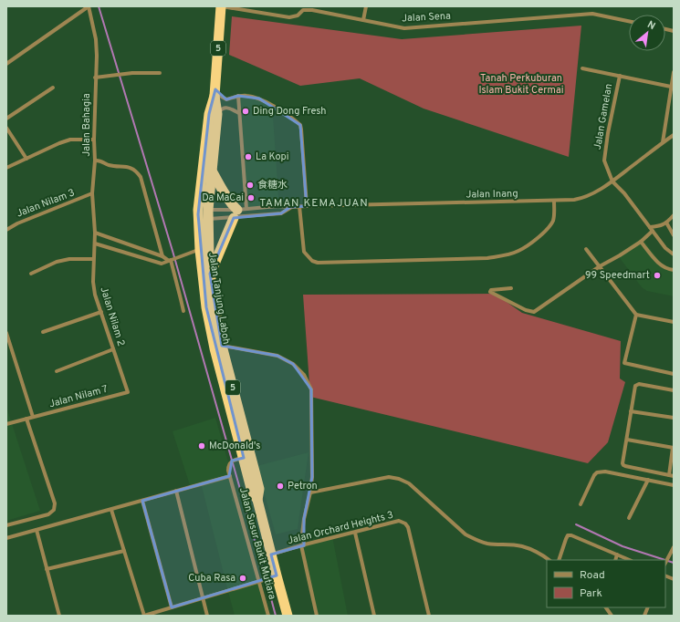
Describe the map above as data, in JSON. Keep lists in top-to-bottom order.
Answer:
{
  "streets": {
    "highway": ["5", "Jalan Tanjung Laboh"],
    "street": [
      "Jalan Sena",
      "Jalan Gamelan",
      "Jalan Bahagia",
      "Jalan Inang",
      "Jalan Nilam 3",
      "Jalan Nilam 2",
      "Jalan Nilam 7",
      "Jalan Orchard Heights 3",
      "Jalan Susur Bukit Mutiara"
    ]
  },
  "crossings": [
    ["Jalan Sena", "Jalan Tanjung Laboh"],
    ["Jalan Gamelan", "Jalan Inang"],
    ["Jalan Bahagia", "Jalan Nilam 3"],
    ["Jalan Bahagia", "Jalan Nilam 2"],
    ["Jalan Inang", "Jalan Tanjung Laboh"],
    ["Jalan Tanjung Laboh", "Jalan Orchard Heights 3"],
    ["Jalan Nilam 2", "Jalan Nilam 7"]
  ],
  "districts": ["TAMAN KEMAJUAN"],
  "parks": ["Tanah Perkuburan Islam Bukit Cermai"],
  "places": [
    "Ding Dong Fresh",
    "La Kopi",
    "食糖水",
    "Da MaCai",
    "99 Speedmart",
    "McDonald's",
    "Petron",
    "Cuba Rasa"
  ],
  "legend": ["Road", "Park"],
  "north": "top right"
}
